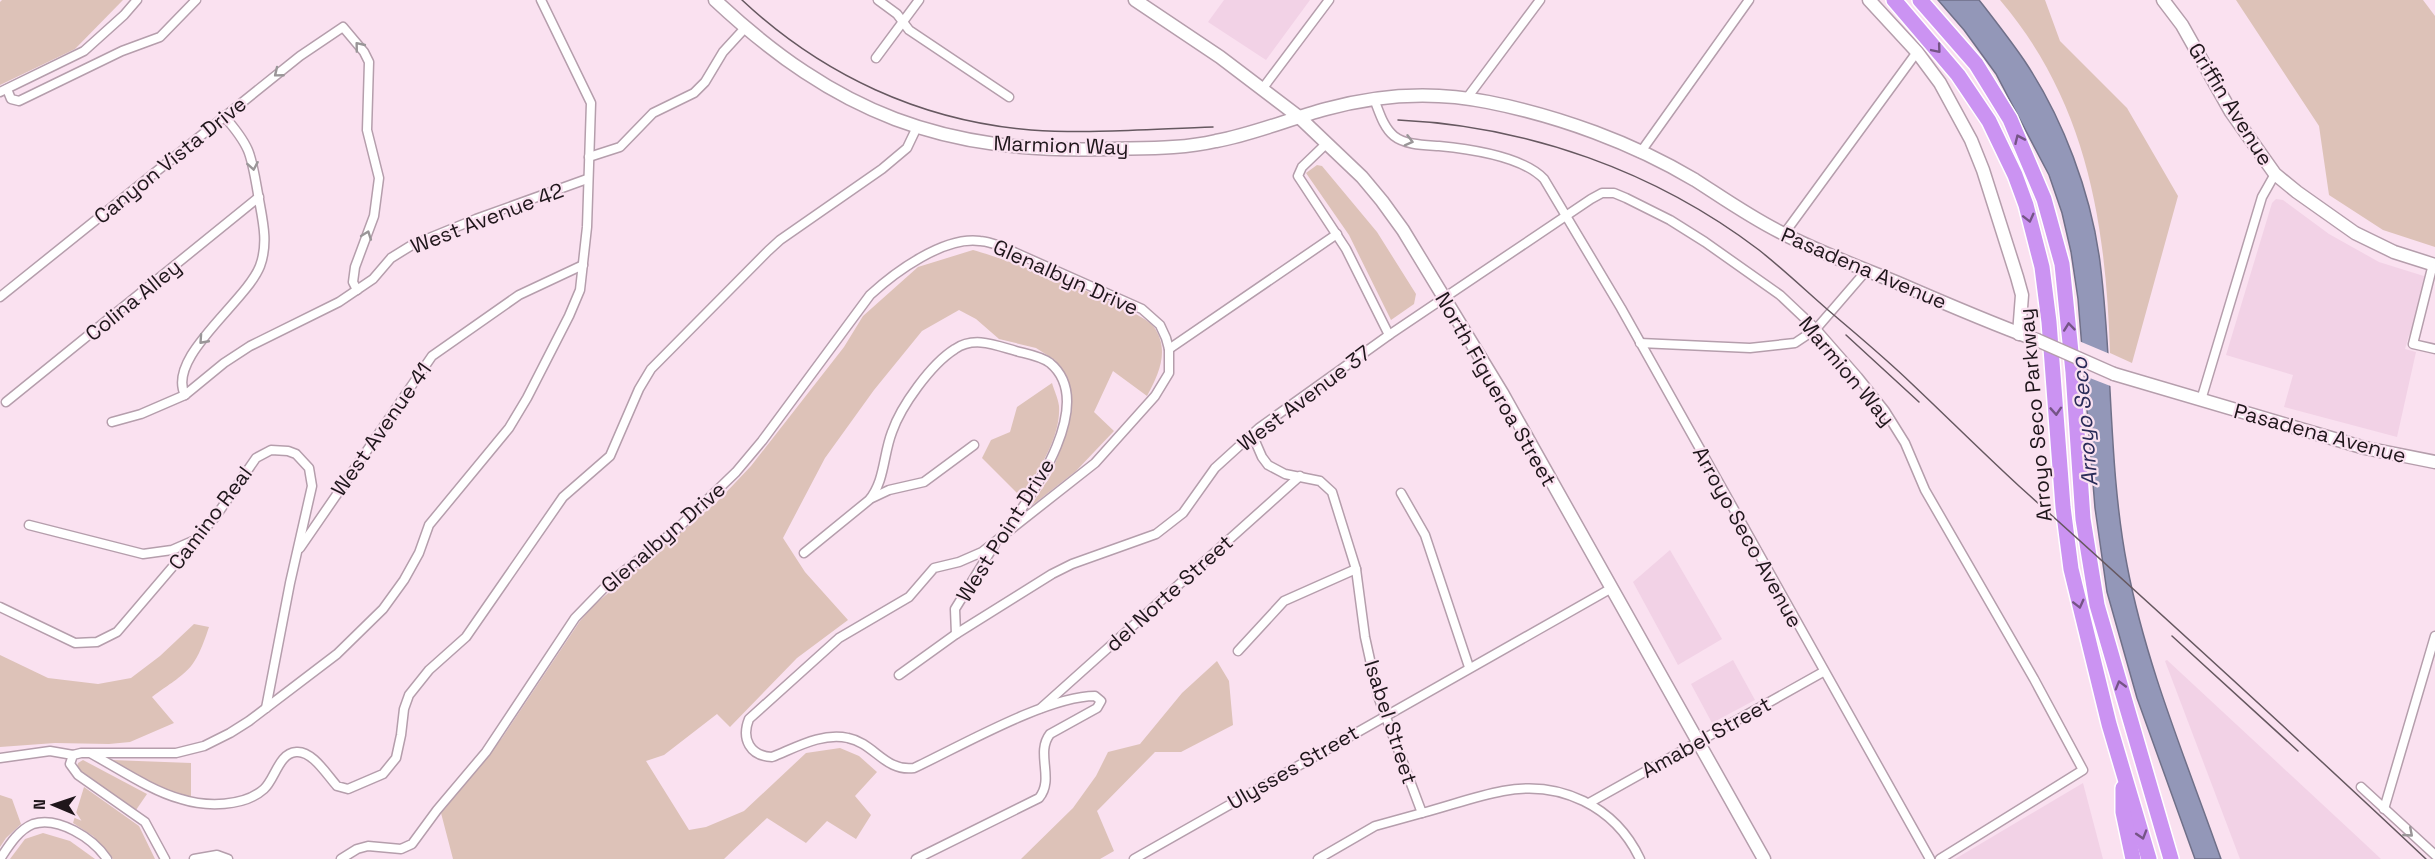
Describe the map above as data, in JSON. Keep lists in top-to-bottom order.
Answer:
{
  "streets": {
    "highway": ["Arroyo Seco Parkway"],
    "main road": [
      "Griffin Avenue",
      "Marmion Way",
      "Pasadena Avenue",
      "North Figueroa Street"
    ],
    "street": [
      "Canyon Vista Drive",
      "West Avenue 42",
      "Glenalbyn Drive",
      "Colina Alley",
      "West Avenue 37",
      "West Avenue 41",
      "Camino Real",
      "West Point Drive",
      "Arroyo Seco Avenue",
      "del Norte Street",
      "Isabel Street",
      "Amabel Street",
      "Ulysses Street"
    ]
  },
  "crossings": [
    ["Marmion Way", "Pasadena Avenue"],
    ["Marmion Way", "North Figueroa Street"],
    ["Marmion Way", "West Avenue 37"],
    ["Marmion Way", "Arroyo Seco Avenue"],
    ["Canyon Vista Drive", "West Avenue 42"],
    ["Pasadena Avenue", "North Figueroa Street"],
    ["North Figueroa Street", "West Avenue 37"],
    ["North Figueroa Street", "Amabel Street"],
    ["North Figueroa Street", "Ulysses Street"],
    ["West Avenue 37", "West Point Drive"],
    ["West Avenue 37", "Arroyo Seco Avenue"],
    ["West Avenue 37", "Isabel Street"],
    ["West Avenue 41", "Camino Real"],
    ["Arroyo Seco Avenue", "Amabel Street"],
    ["del Norte Street", "Isabel Street"],
    ["Isabel Street", "Ulysses Street"]
  ],
  "water": ["Arroyo Seco"],
  "north": "left"
}
